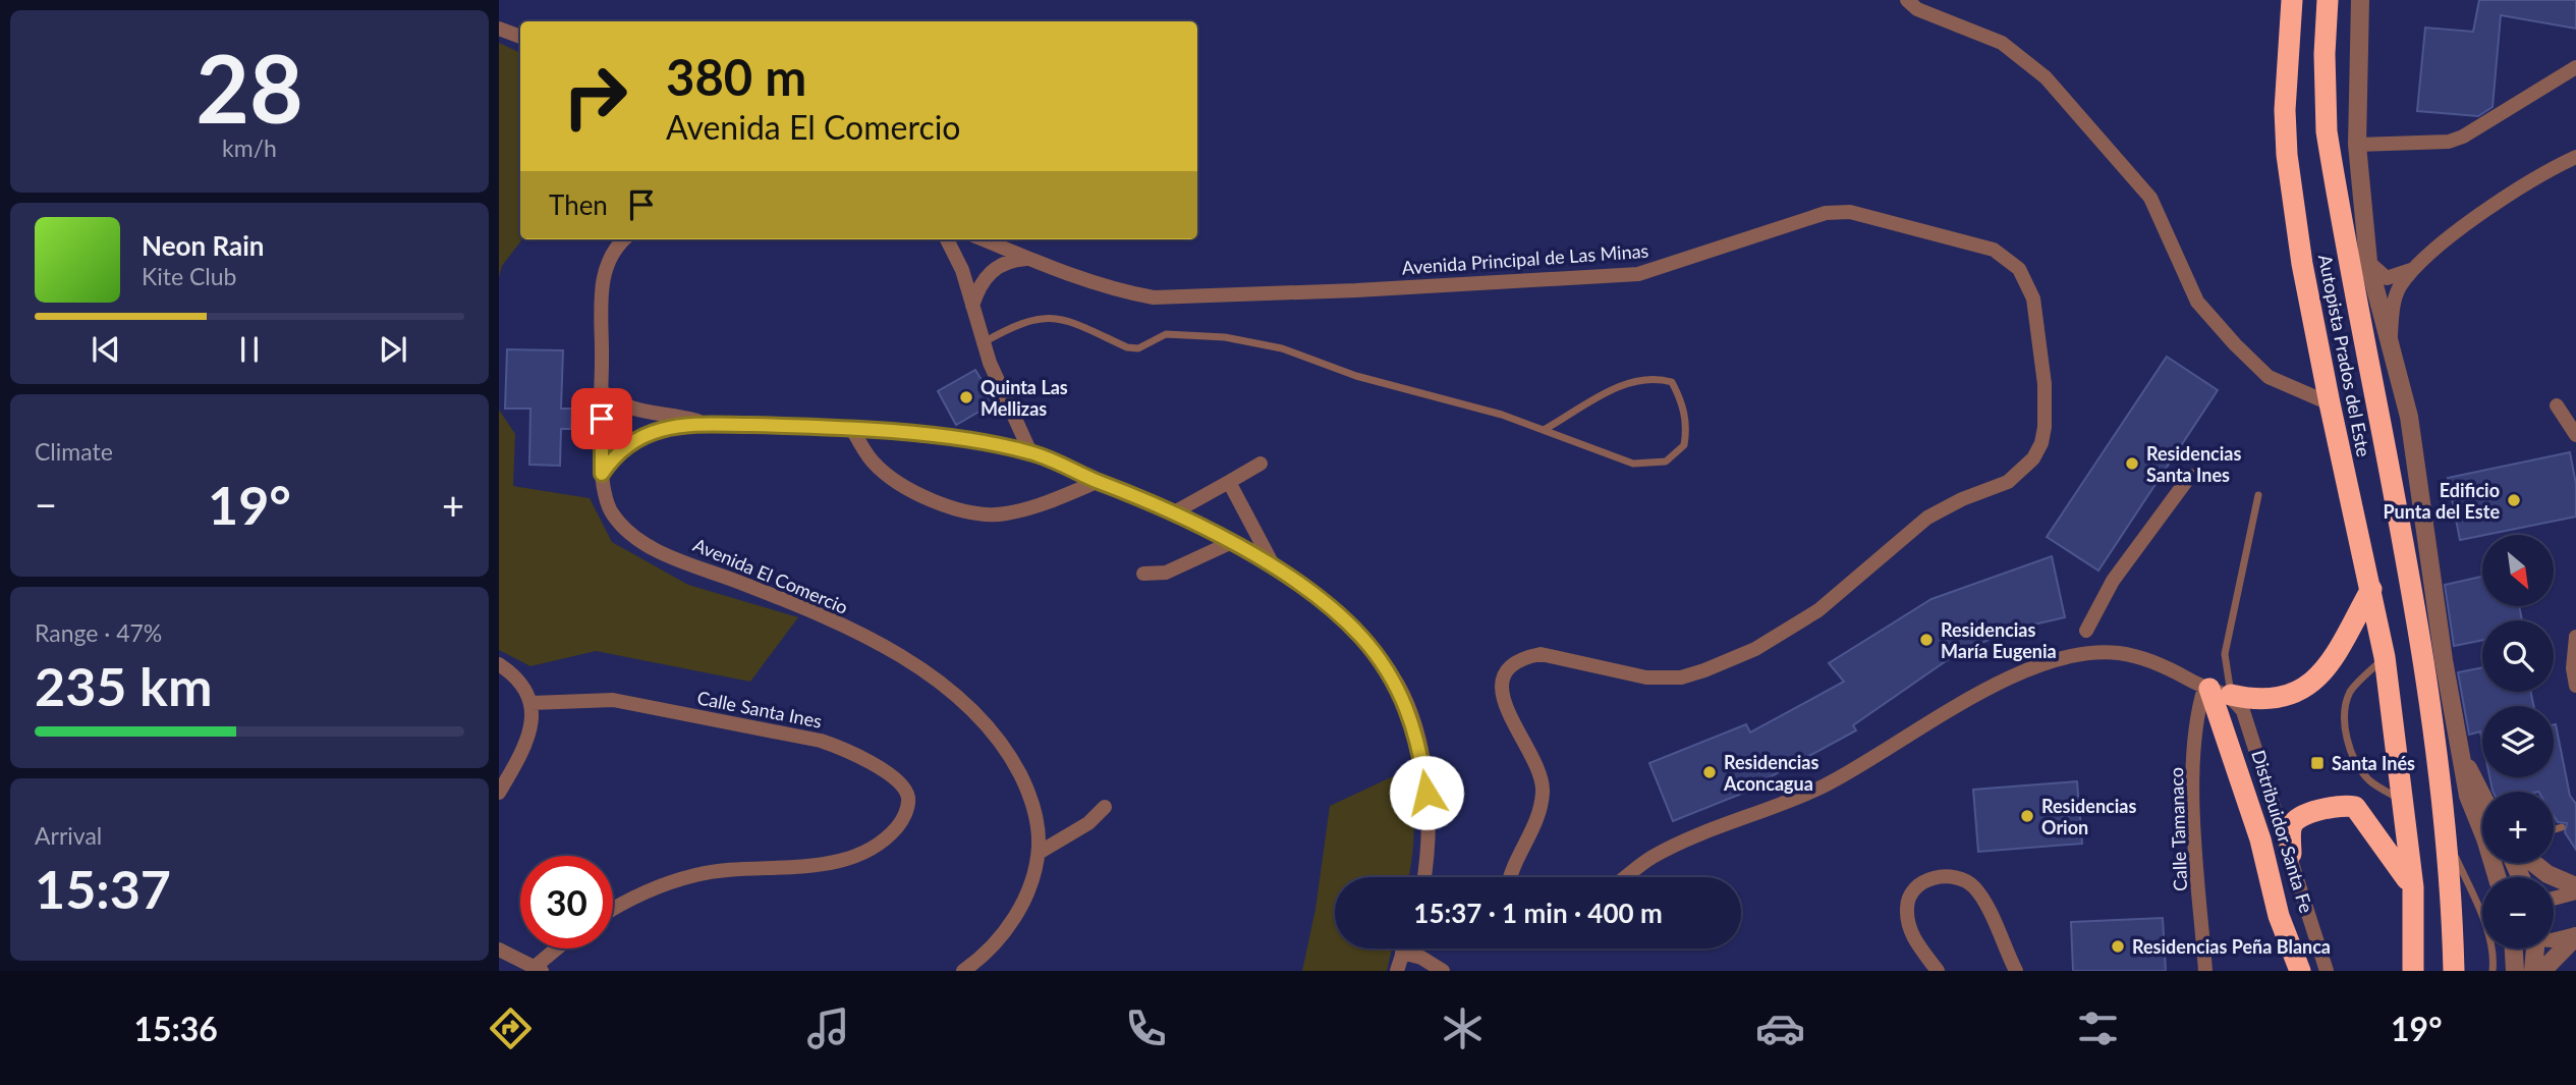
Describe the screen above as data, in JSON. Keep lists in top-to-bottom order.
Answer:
{
  "streets": {
    "highway": ["Autopista Prados del Este"],
    "street": [
      "Avenida Principal de Las Minas",
      "Avenida El Comercio",
      "Calle Santa Ines",
      "Calle Tamanaco",
      "Distribuidor Santa Fe"
    ]
  },
  "places": {
    "other": [
      "Quinta Las Mellizas",
      "Residencias Santa Ines",
      "Edificio Punta del Este",
      "Residencias María Eugenia",
      "Residencias Aconcagua",
      "Residencias Orion",
      "Residencias Peña Blanca"
    ],
    "transit": ["Santa Inés"]
  },
  "north": "bottom right",
  "page": {
    "tile": [
      ["28", "km/h"],
      "Climate",
      ["Range · 47%", "235 km"],
      ["Arrival", "15:37"]
    ],
    "turn": ["380 m", "Avenida El Comercio"],
    "then": "Then",
    "song": ["Neon Rain", "Kite Club"],
    "heat": ["−", "19°", "+"],
    "map_buttons": ["+", "−"],
    "limit": "30",
    "trip": "15:37 · 1 min · 400 m",
    "tabs": ["15:36", "19°"]
  }
}
